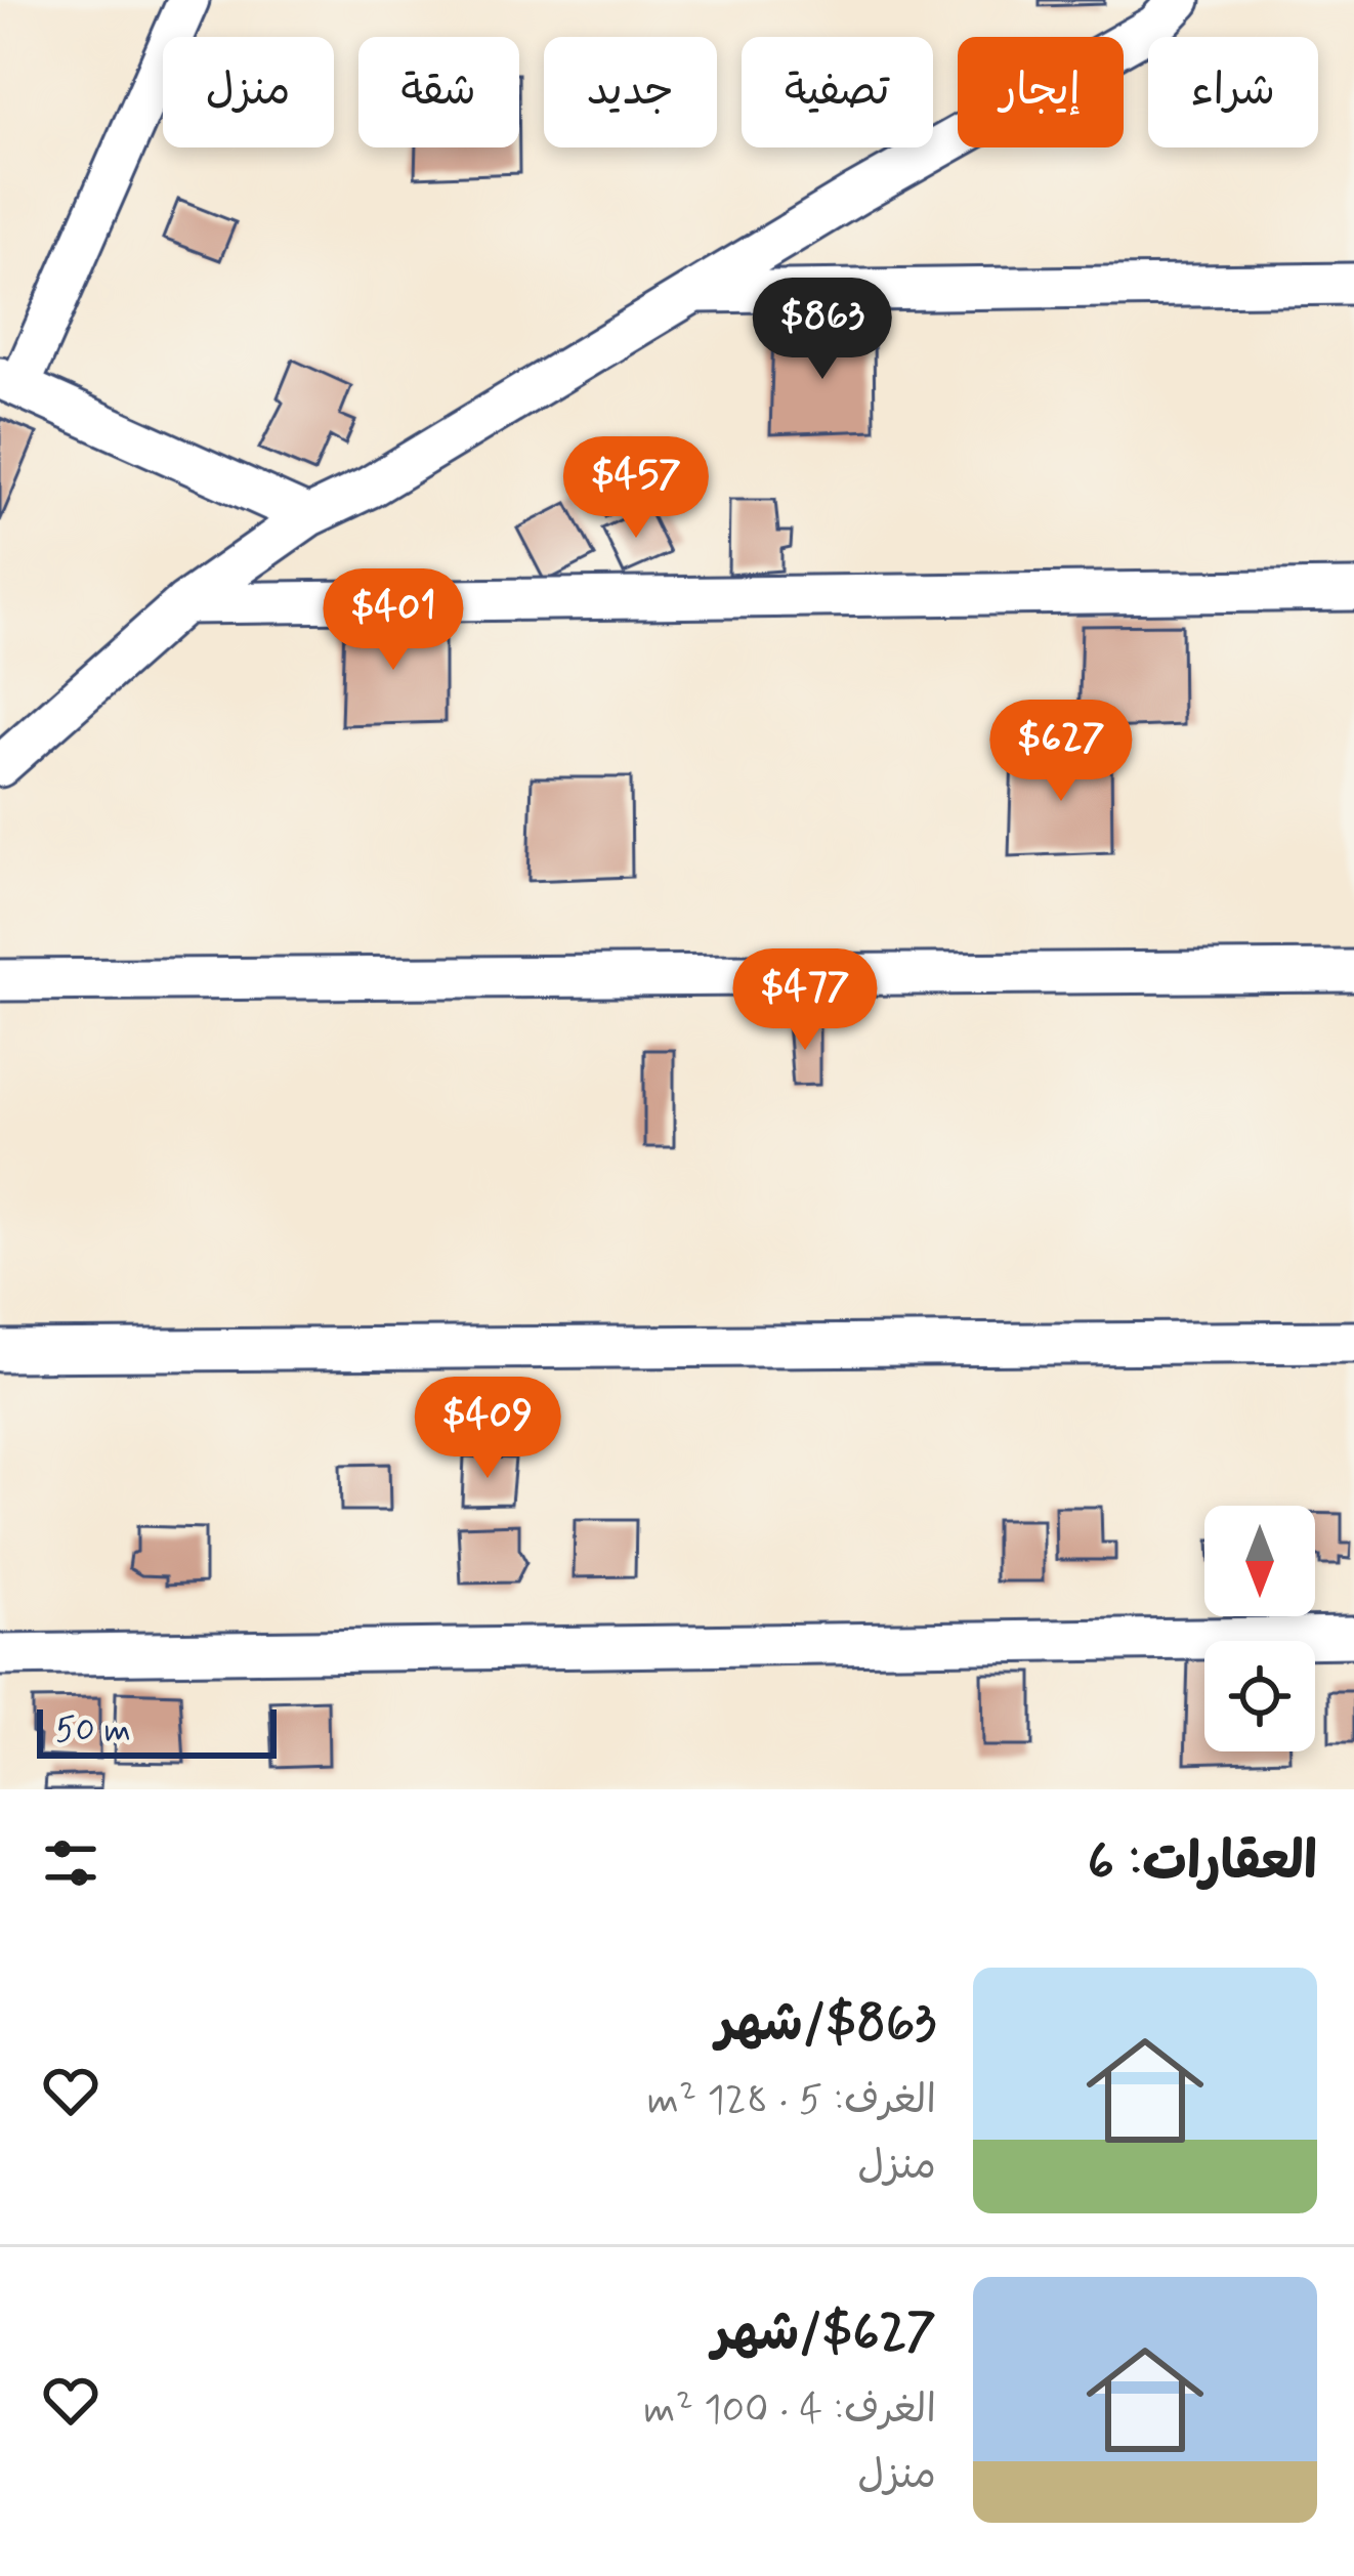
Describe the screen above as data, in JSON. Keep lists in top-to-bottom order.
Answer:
{
  "scale_bar": "50 m",
  "north": "bottom",
  "page": {
    "chip": [
      "شراء",
      "إيجار",
      "تصفية",
      "جديد",
      "شقة",
      "منزل"
    ],
    "price": [
      "$863",
      "$457",
      "$401",
      "$627",
      "$477",
      "$409"
    ],
    "scale": "50 m",
    "heading": "العقارات: 6",
    "list": [
      {
        "name": "$863/شهر",
        "note": "الغرف: 5 · 128 m² · منزل"
      },
      {
        "name": "$627/شهر",
        "note": "الغرف: 4 · 100 m² · منزل"
      }
    ]
  }
}
